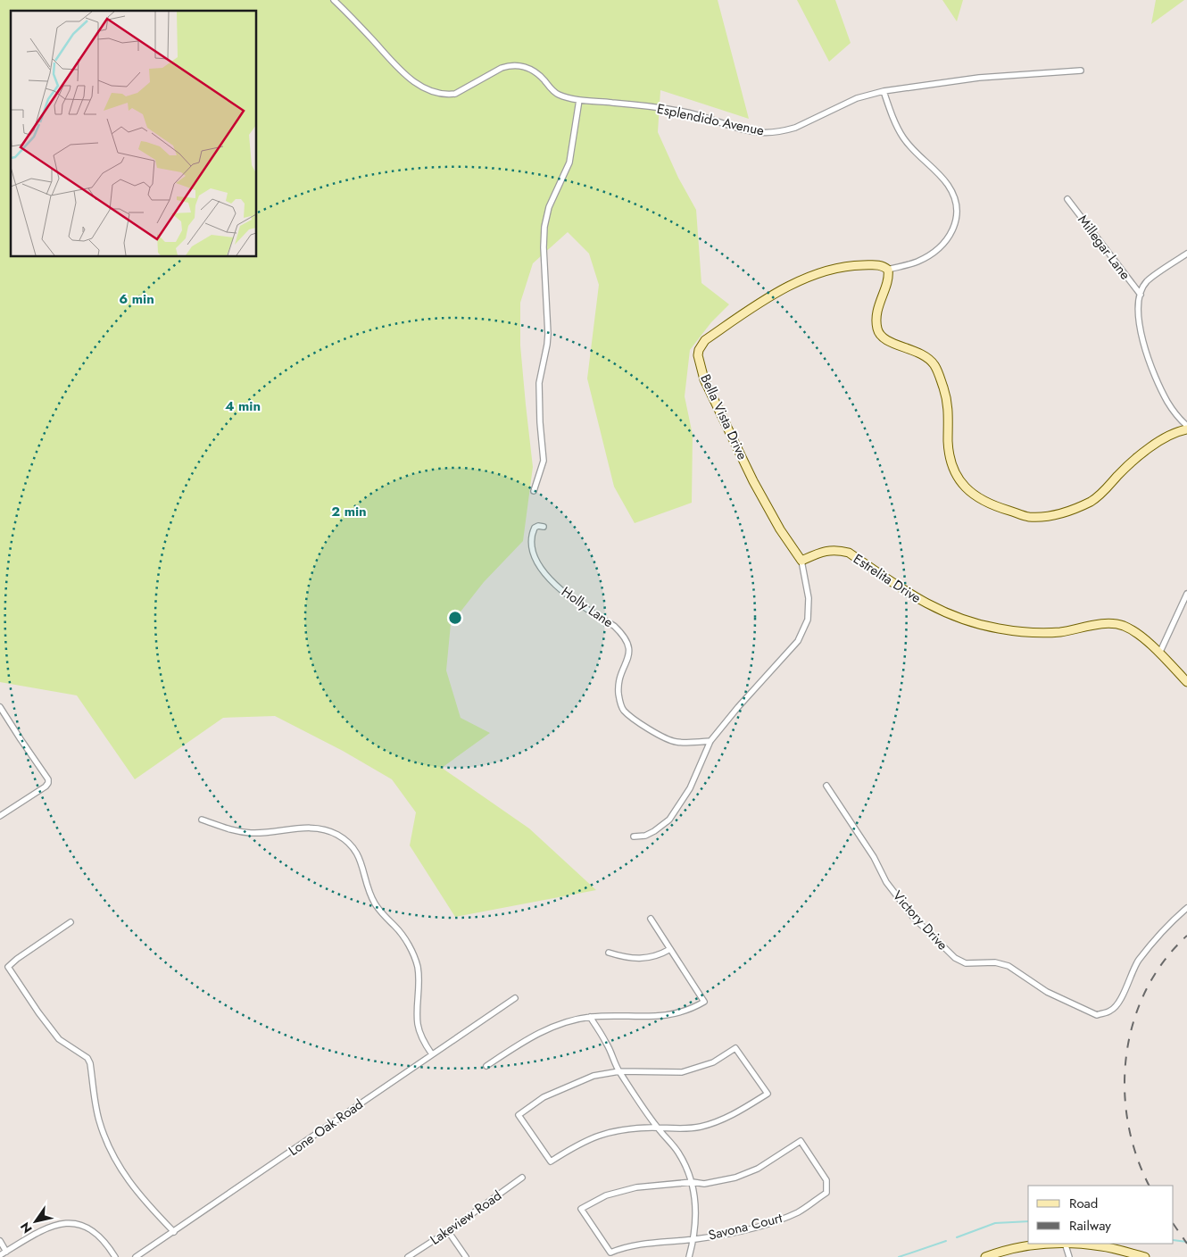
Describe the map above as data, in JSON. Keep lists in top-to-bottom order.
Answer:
{
  "streets": {
    "street": [
      "Esplendido Avenue",
      "Millegar Lane",
      "Bella Vista Drive",
      "Estrelita Drive",
      "Holly Lane",
      "Victory Drive",
      "Lone Oak Road",
      "Lakeview Road",
      "Savona Court"
    ]
  },
  "crossings": [
    ["Bella Vista Drive", "Estrelita Drive"]
  ],
  "legend": ["Road", "Railway"],
  "north": "bottom left",
  "rings": ["6 min", "4 min", "2 min"]
}
